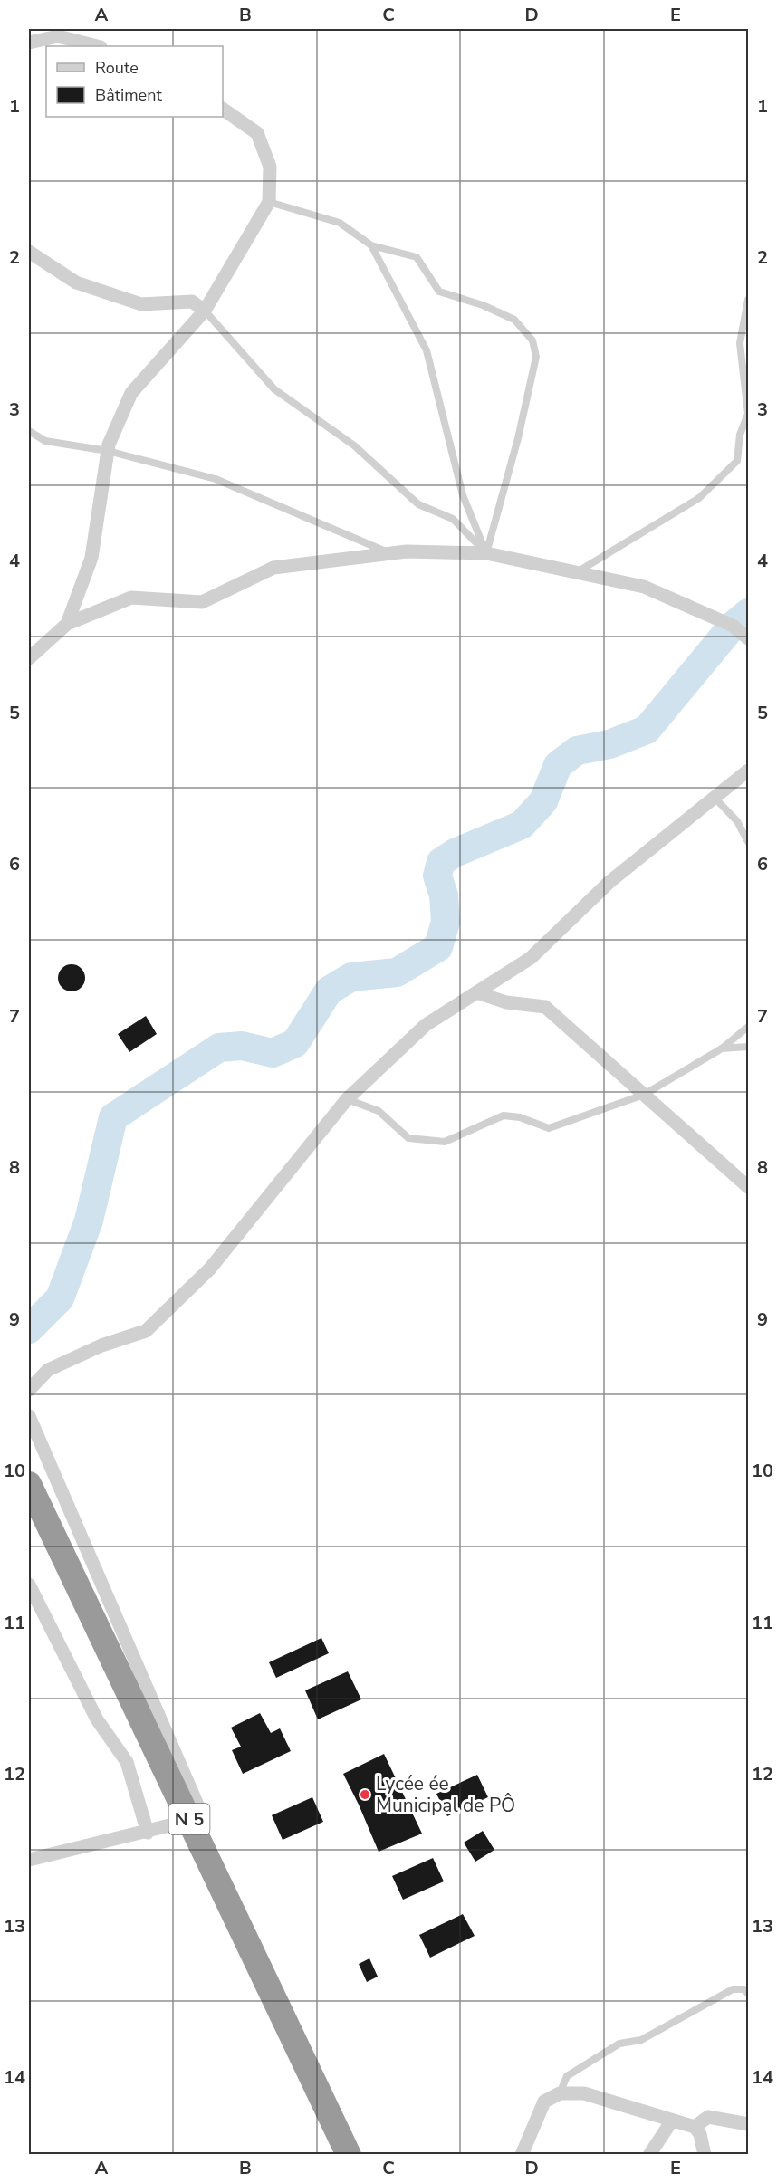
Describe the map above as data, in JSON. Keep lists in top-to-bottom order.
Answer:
{
  "streets": {
    "highway": ["N 5"]
  },
  "places": ["Lycée ée Municipal de PÔ"],
  "legend": ["Route", "Bâtiment"],
  "grid": {
    "columns": [
      "A",
      "B",
      "C",
      "D",
      "E"
    ],
    "rows": [
      "1",
      "2",
      "3",
      "4",
      "5",
      "6",
      "7",
      "8",
      "9",
      "10",
      "11",
      "12",
      "13",
      "14"
    ]
  }
}
